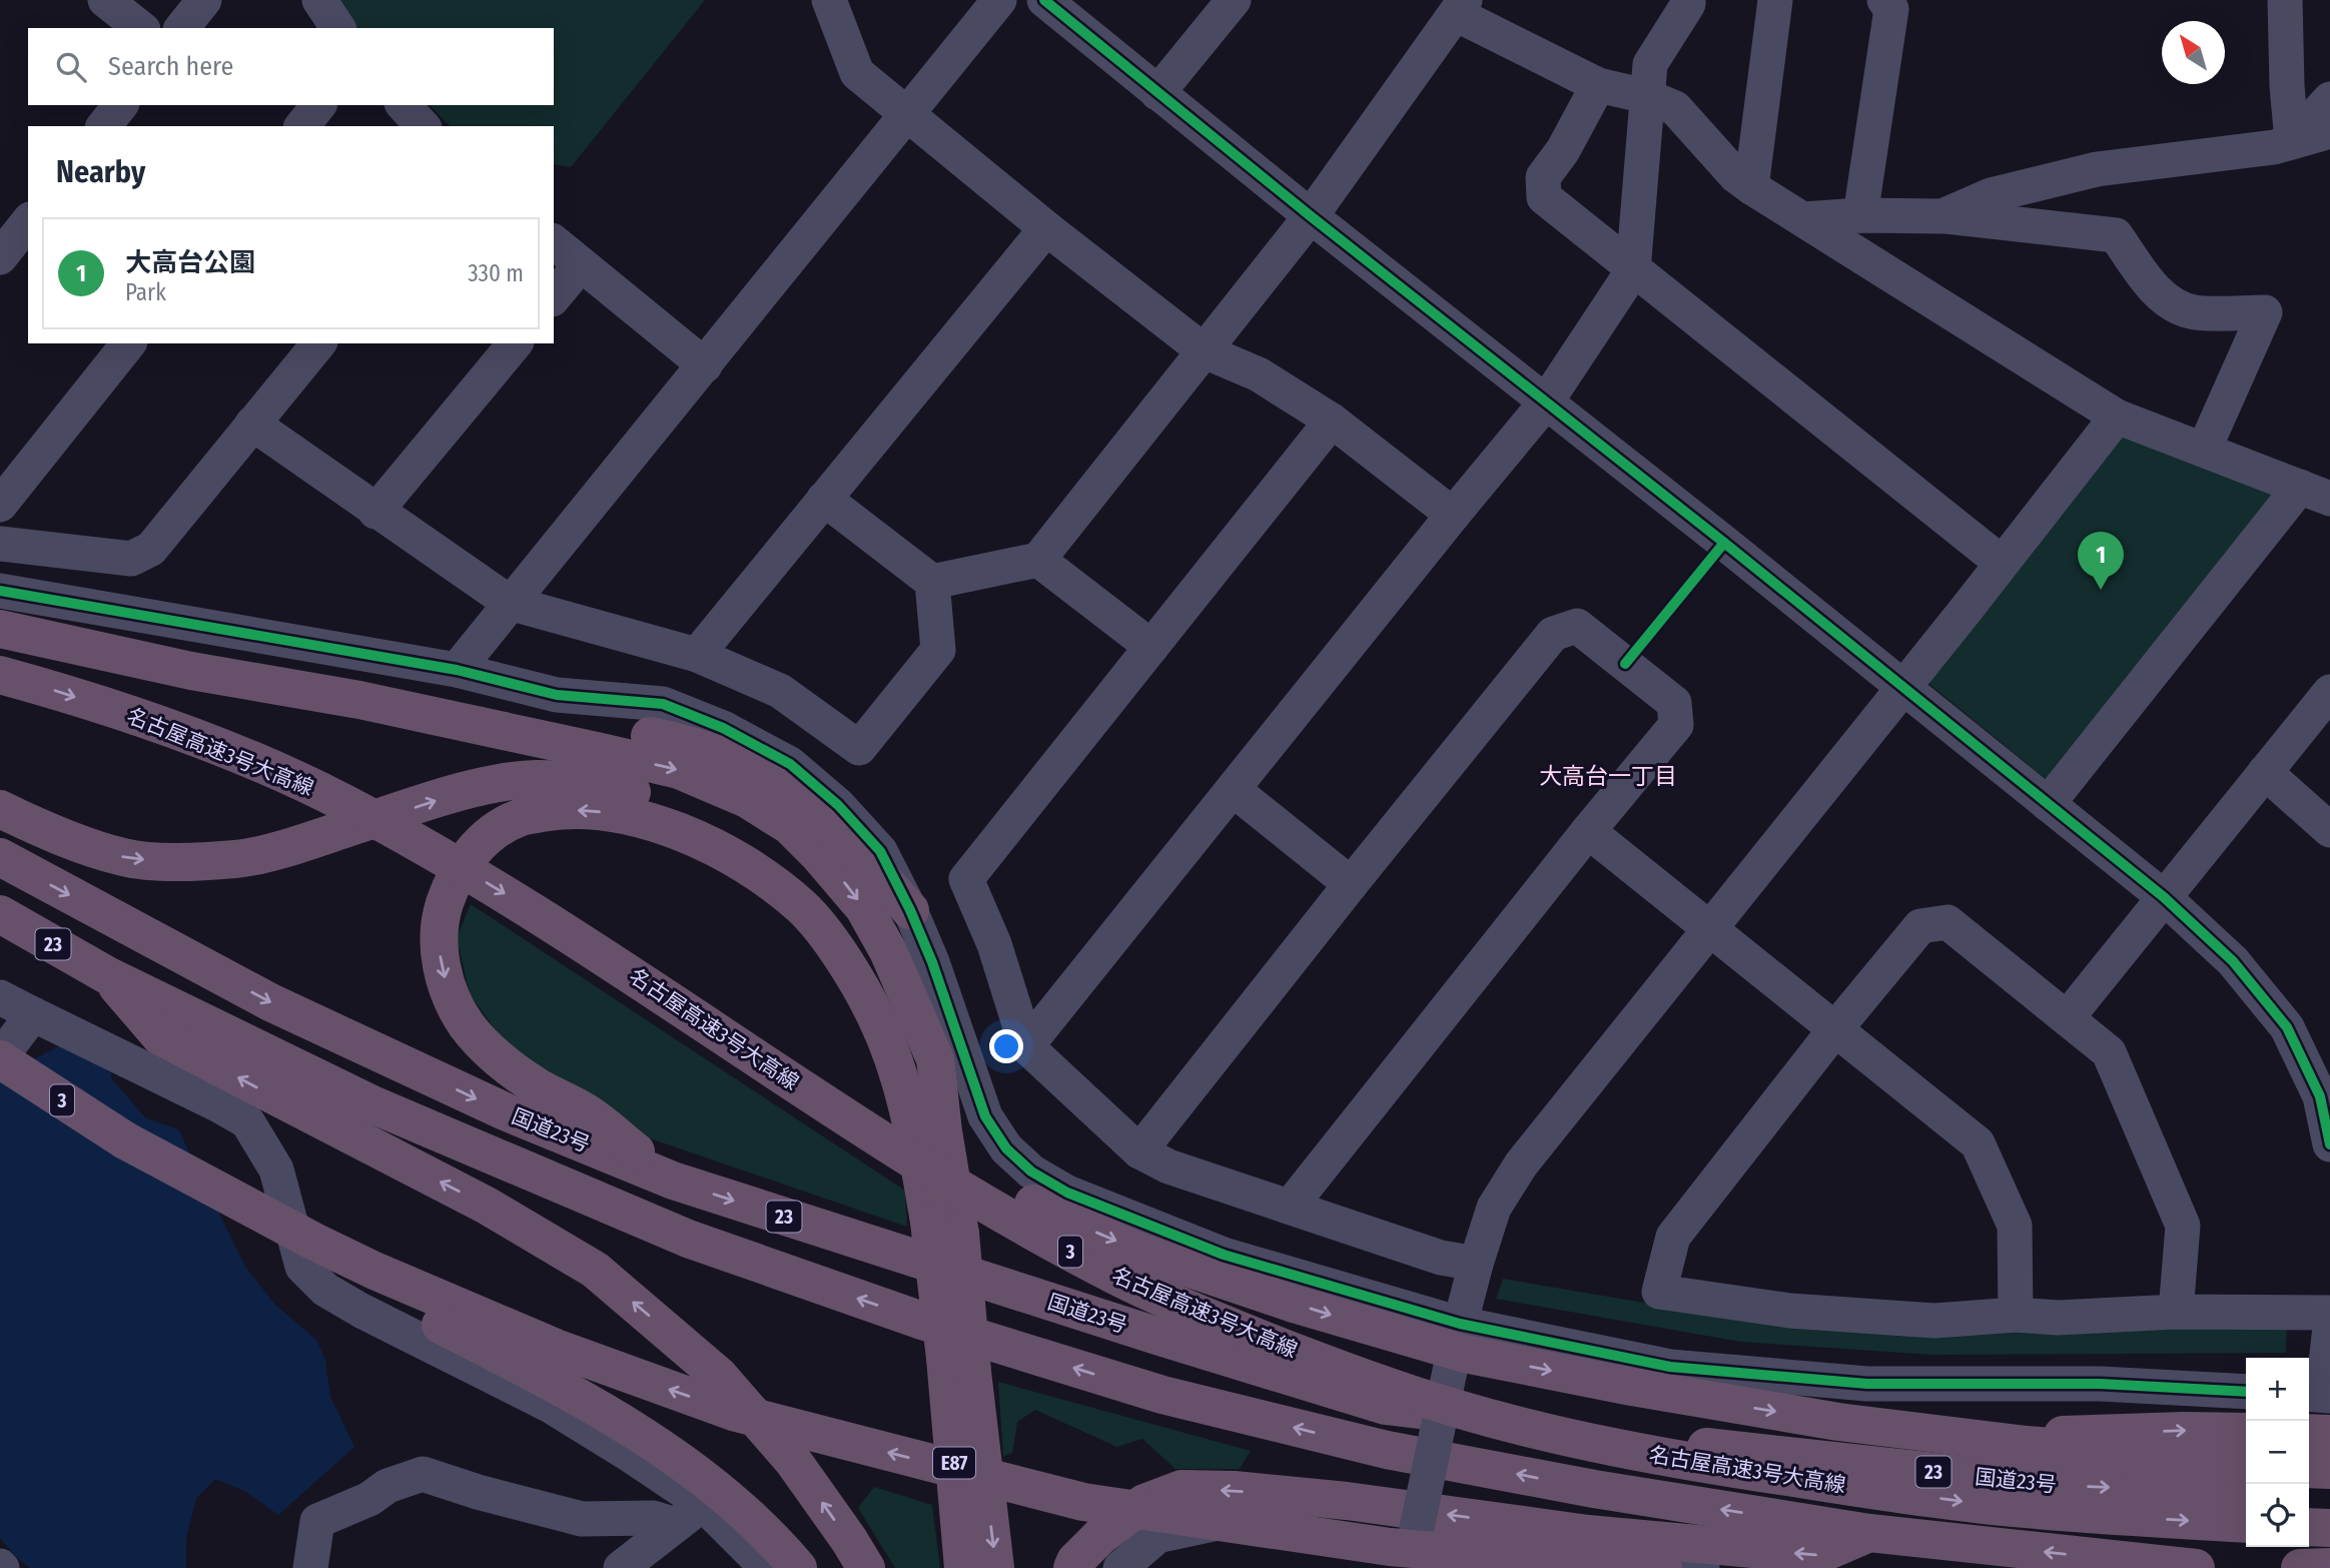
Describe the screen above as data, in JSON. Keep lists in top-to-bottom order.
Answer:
{
  "streets": {
    "highway": [
      "名古屋高速3号大高線",
      "23",
      "3",
      "国道23号",
      "E87"
    ]
  },
  "districts": ["大高台一丁目"],
  "north": "top left",
  "page": {
    "search": "Search here",
    "heading": "Nearby",
    "list": [
      {
        "mark": "1",
        "name": "大高台公園",
        "note": "Park",
        "value": "330 m"
      }
    ],
    "pins": "1",
    "map_buttons": ["+", "−"]
  }
}
